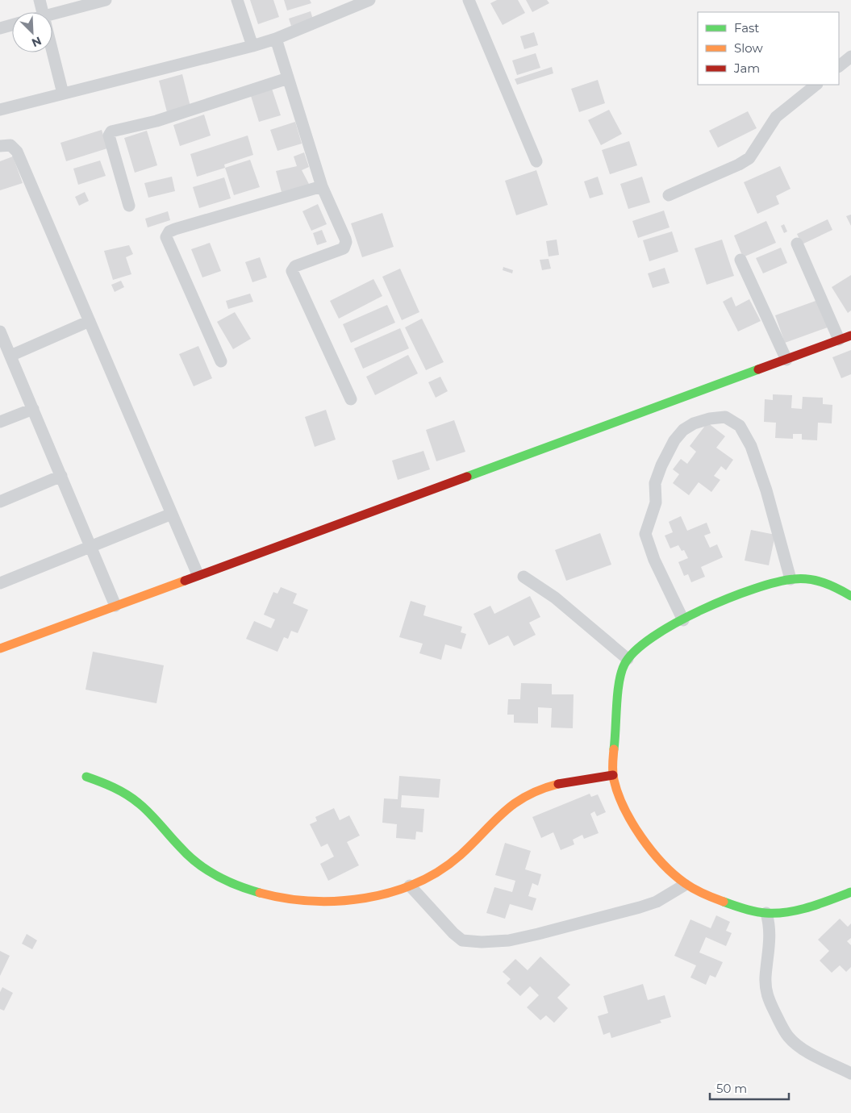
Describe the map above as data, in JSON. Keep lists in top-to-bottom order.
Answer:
{
  "legend": ["Fast", "Slow", "Jam"],
  "scale_bar": "50 m",
  "north": "bottom right"
}
